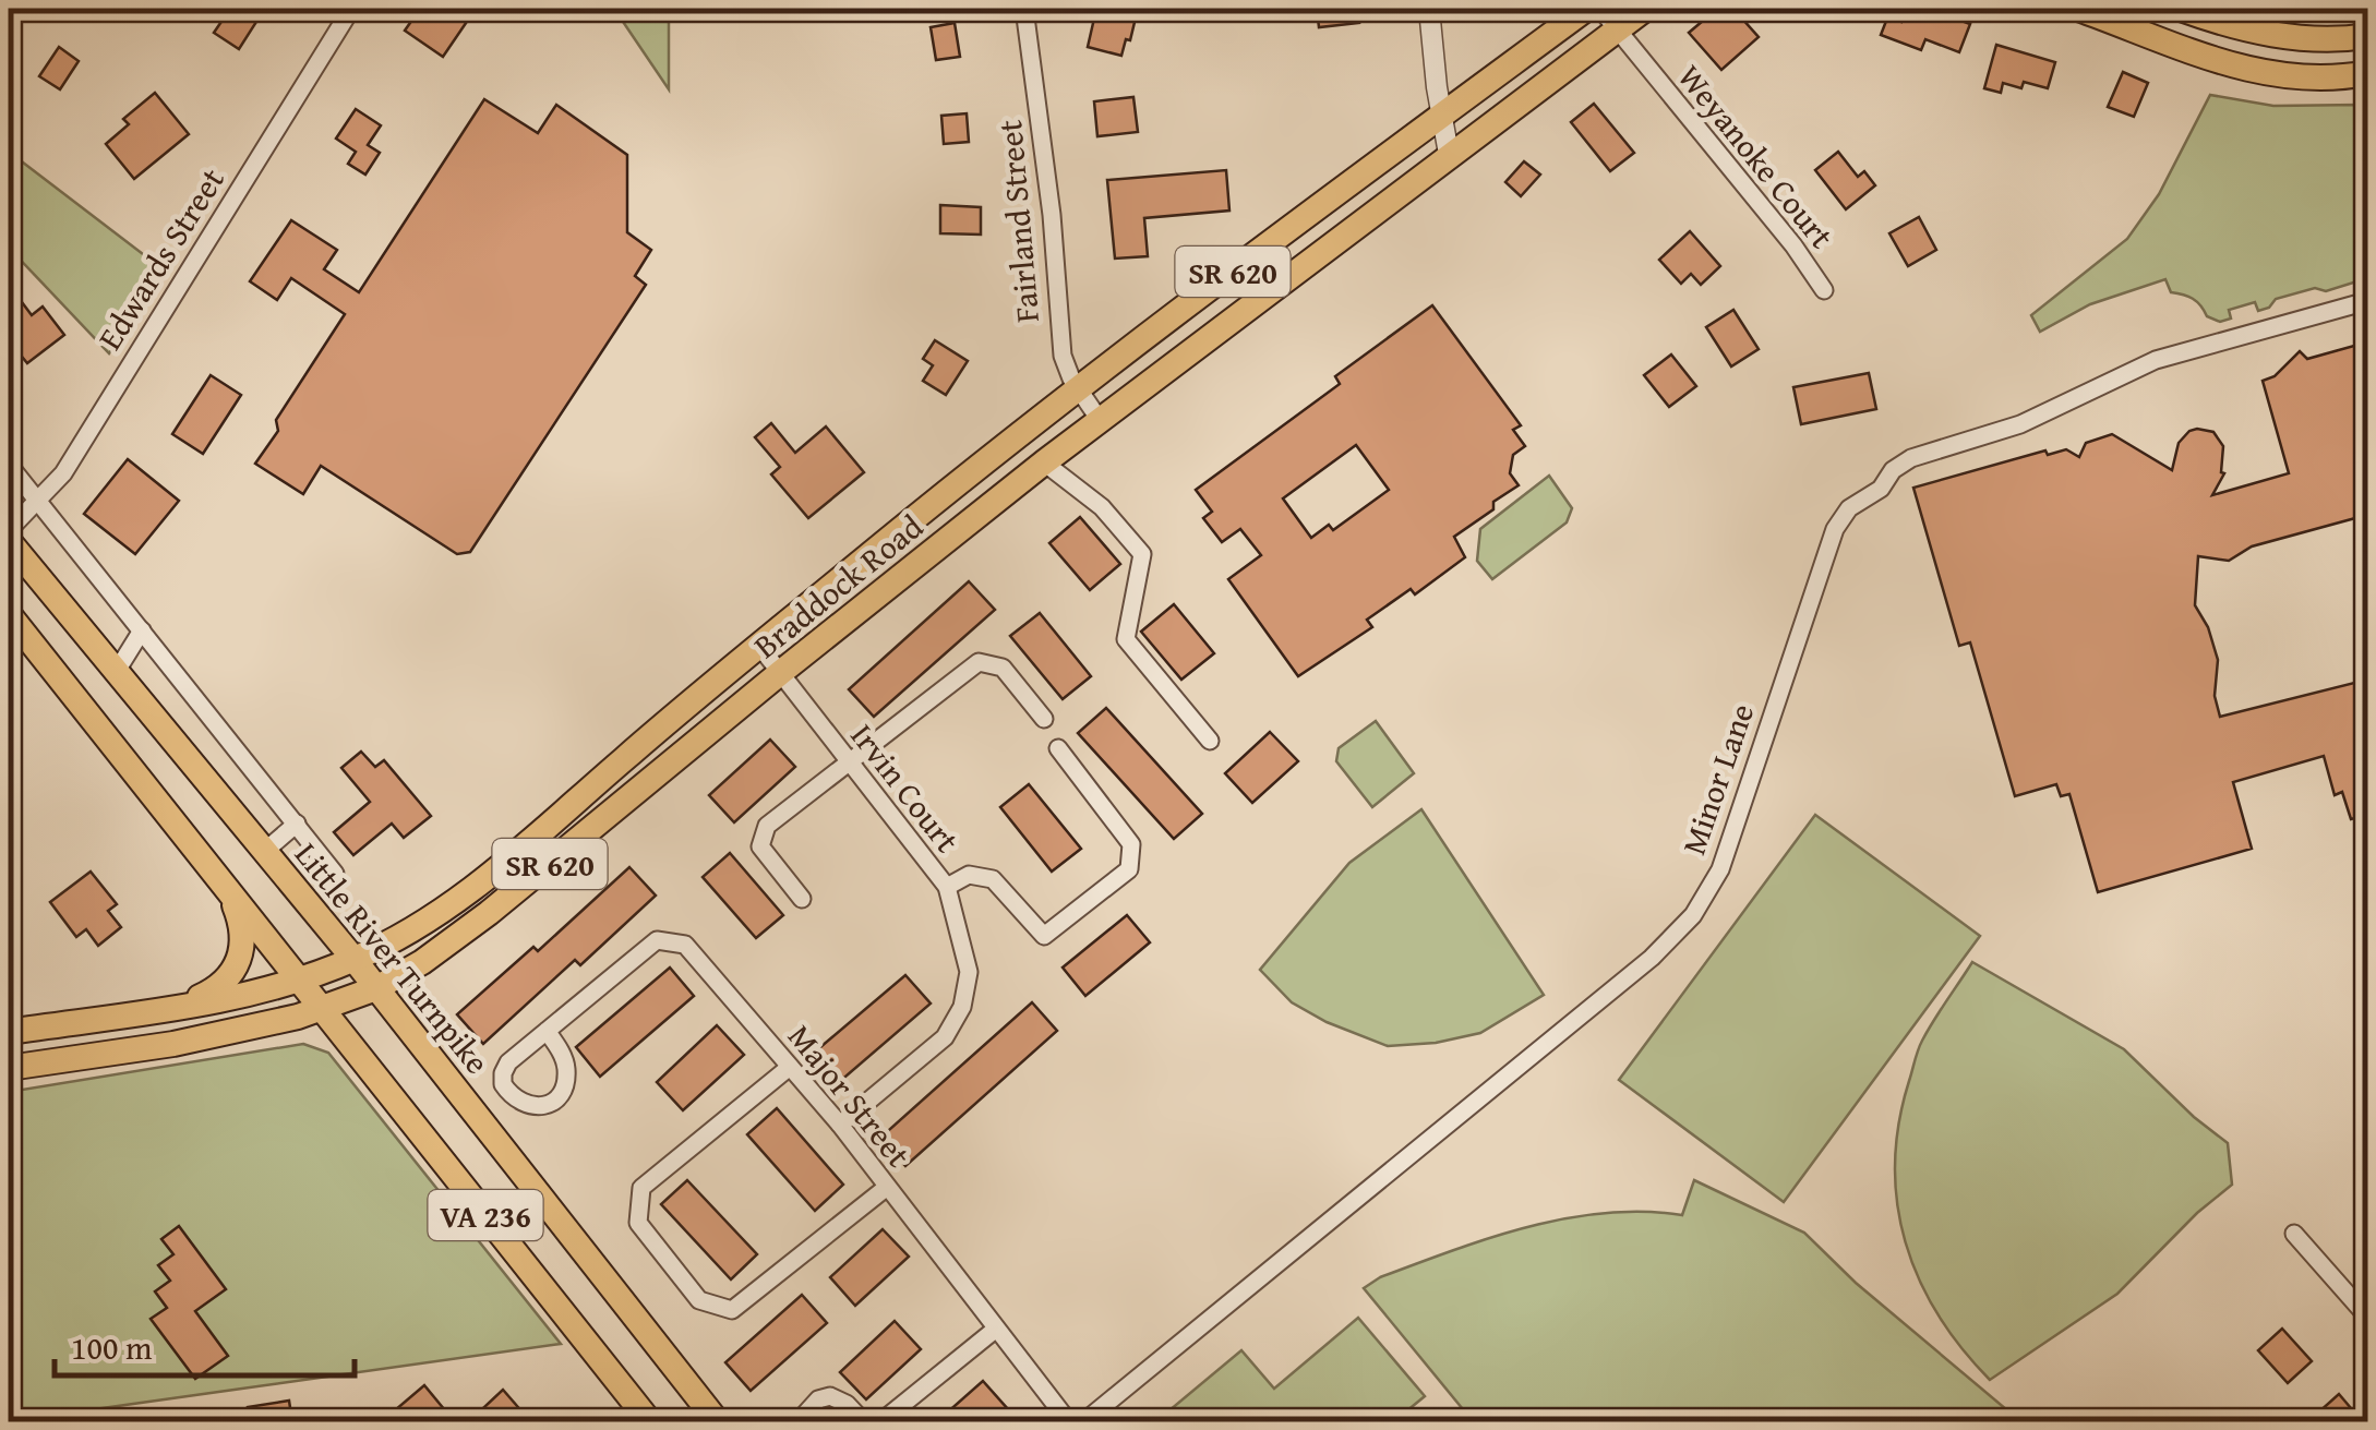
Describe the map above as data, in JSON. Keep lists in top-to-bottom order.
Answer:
{
  "streets": {
    "main road": [
      "SR 620",
      "Braddock Road",
      "Little River Turnpike",
      "VA 236"
    ],
    "street": [
      "Weyanoke Court",
      "Fairland Street",
      "Edwards Street",
      "Minor Lane",
      "Irvin Court",
      "Major Street"
    ]
  },
  "crossings": [
    ["Weyanoke Court", "Braddock Road"],
    ["Fairland Street", "Braddock Road"],
    ["Braddock Road", "Irvin Court"],
    ["Braddock Road", "Little River Turnpike"],
    ["Braddock Road", "VA 236"],
    ["Irvin Court", "Major Street"]
  ],
  "scale_bar": "100 m"
}
